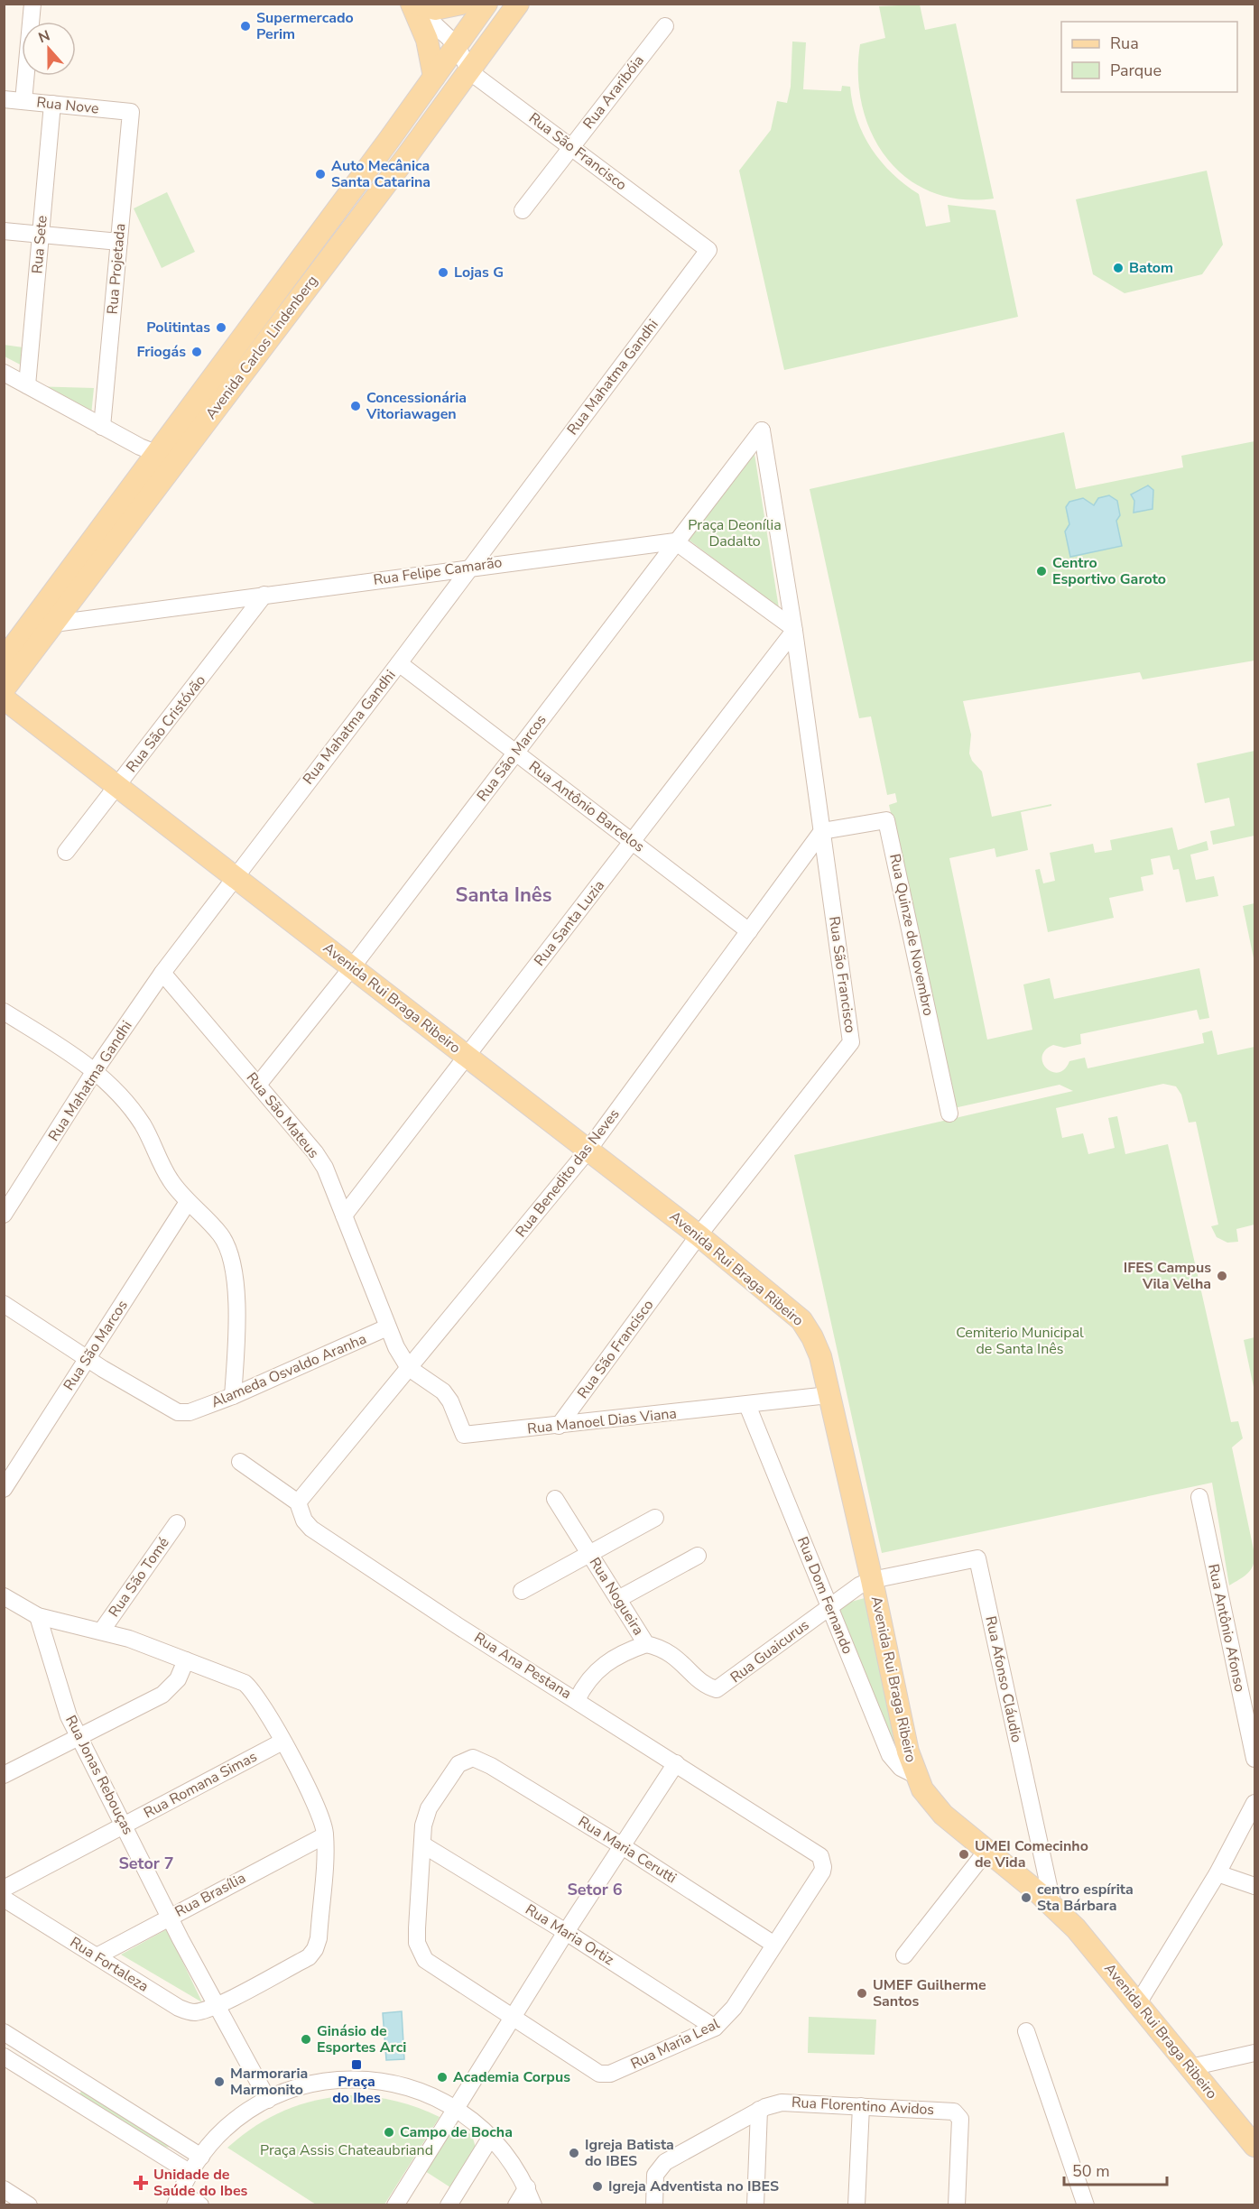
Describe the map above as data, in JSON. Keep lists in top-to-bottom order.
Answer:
{
  "streets": {
    "main road": ["Avenida Carlos Lindenberg", "Avenida Rui Braga Ribeiro"],
    "street": [
      "Rua Araribóia",
      "Rua Nove",
      "Rua São Francisco",
      "Rua Sete",
      "Rua Projetada",
      "Rua Mahatma Gandhi",
      "Rua Felipe Camarão",
      "Rua São Cristóvão",
      "Rua São Marcos",
      "Rua Antônio Barcelos",
      "Rua Santa Luzia",
      "Rua Quinze de Novembro",
      "Rua São Mateus",
      "Rua Benedito das Neves",
      "Alameda Osvaldo Aranha",
      "Rua Manoel Dias Viana",
      "Rua São Tomé",
      "Rua Dom Fernando",
      "Rua Nogueira",
      "Rua Antônio Afonso",
      "Rua Guaicurus",
      "Rua Ana Pestana",
      "Rua Afonso Cláudio",
      "Rua Jonas Rebouças",
      "Rua Romana Simas",
      "Rua Maria Cerutti",
      "Rua Brasília",
      "Rua Maria Ortiz",
      "Rua Fortaleza",
      "Rua Maria Leal",
      "Rua Florentino Avidos"
    ]
  },
  "crossings": [
    ["Rua Araribóia", "Rua São Francisco"],
    ["Rua Nove", "Rua Sete"],
    ["Rua Nove", "Rua Projetada"],
    ["Rua São Francisco", "Avenida Carlos Lindenberg"],
    ["Rua São Francisco", "Rua Mahatma Gandhi"],
    ["Rua São Francisco", "Rua São Marcos"],
    ["Rua São Francisco", "Rua Santa Luzia"],
    ["Rua São Francisco", "Rua Quinze de Novembro"],
    ["Rua São Francisco", "Avenida Rui Braga Ribeiro"],
    ["Rua São Francisco", "Rua Benedito das Neves"],
    ["Rua São Francisco", "Rua Manoel Dias Viana"],
    ["Avenida Carlos Lindenberg", "Rua Felipe Camarão"],
    ["Rua Mahatma Gandhi", "Rua Felipe Camarão"],
    ["Rua Mahatma Gandhi", "Rua Antônio Barcelos"],
    ["Rua Mahatma Gandhi", "Avenida Rui Braga Ribeiro"],
    ["Rua Mahatma Gandhi", "Rua São Mateus"],
    ["Rua Felipe Camarão", "Rua São Cristóvão"],
    ["Rua Felipe Camarão", "Rua São Marcos"],
    ["Rua São Cristóvão", "Avenida Rui Braga Ribeiro"],
    ["Rua São Marcos", "Rua Antônio Barcelos"],
    ["Rua São Marcos", "Avenida Rui Braga Ribeiro"],
    ["Rua São Marcos", "Rua São Mateus"],
    ["Rua São Marcos", "Alameda Osvaldo Aranha"],
    ["Rua Antônio Barcelos", "Rua Santa Luzia"],
    ["Rua Antônio Barcelos", "Rua Benedito das Neves"],
    ["Rua Santa Luzia", "Avenida Rui Braga Ribeiro"],
    ["Rua Santa Luzia", "Rua São Mateus"],
    ["Rua Quinze de Novembro", "Rua Benedito das Neves"],
    ["Avenida Rui Braga Ribeiro", "Rua Benedito das Neves"],
    ["Avenida Rui Braga Ribeiro", "Rua Manoel Dias Viana"],
    ["Avenida Rui Braga Ribeiro", "Rua Dom Fernando"],
    ["Avenida Rui Braga Ribeiro", "Rua Guaicurus"],
    ["Avenida Rui Braga Ribeiro", "Rua Afonso Cláudio"],
    ["Rua São Mateus", "Rua Benedito das Neves"],
    ["Rua São Mateus", "Alameda Osvaldo Aranha"],
    ["Rua São Mateus", "Rua Manoel Dias Viana"],
    ["Rua Benedito das Neves", "Rua Manoel Dias Viana"],
    ["Rua Benedito das Neves", "Rua Ana Pestana"],
    ["Rua Manoel Dias Viana", "Rua Dom Fernando"],
    ["Rua Dom Fernando", "Rua Guaicurus"],
    ["Rua Nogueira", "Rua Guaicurus"],
    ["Rua Guaicurus", "Rua Afonso Cláudio"],
    ["Rua Ana Pestana", "Rua Maria Leal"],
    ["Rua Jonas Rebouças", "Rua Romana Simas"],
    ["Rua Jonas Rebouças", "Rua Brasília"],
    ["Rua Jonas Rebouças", "Rua Fortaleza"],
    ["Rua Maria Cerutti", "Rua Maria Leal"],
    ["Rua Brasília", "Rua Fortaleza"],
    ["Rua Maria Ortiz", "Rua Maria Leal"]
  ],
  "districts": ["Santa Inês", "Setor 7", "Setor 6"],
  "parks": ["Praça Deonília Dadalto", "Cemiterio Municipal de Santa Inês", "Praça Assis Chateaubriand"],
  "places": {
    "other": [
      "Supermercado Perim",
      "Auto Mecânica Santa Catarina",
      "Batom",
      "Lojas G",
      "Politintas",
      "Friogás",
      "Concessionária Vitoriawagen",
      "Centro Esportivo Garoto",
      "IFES Campus Vila Velha",
      "UMEI Comecinho de Vida",
      "centro espírita Sta Bárbara",
      "UMEF Guilherme Santos",
      "Ginásio de Esportes Arci",
      "Academia Corpus",
      "Marmoraria Marmonito",
      "Campo de Bocha",
      "Igreja Batista do IBES",
      "Igreja Adventista no IBES"
    ],
    "transit": ["Praça do Ibes"],
    "health": ["Unidade de Saúde do Ibes"]
  },
  "legend": ["Rua", "Parque"],
  "scale_bar": "50 m",
  "north": "top"
}
